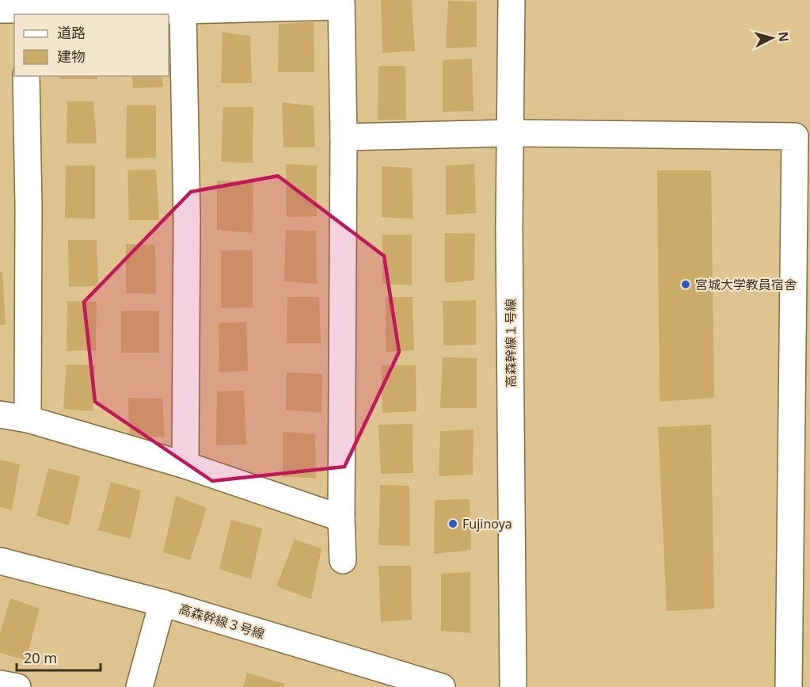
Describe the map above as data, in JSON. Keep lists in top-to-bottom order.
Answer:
{
  "streets": {
    "street": ["高森幹線１号線", "高森幹線３号線"]
  },
  "places": ["宮城大学教員宿舎", "Fujinoya"],
  "legend": ["道路", "建物"],
  "scale_bar": "20 m",
  "north": "right"
}
